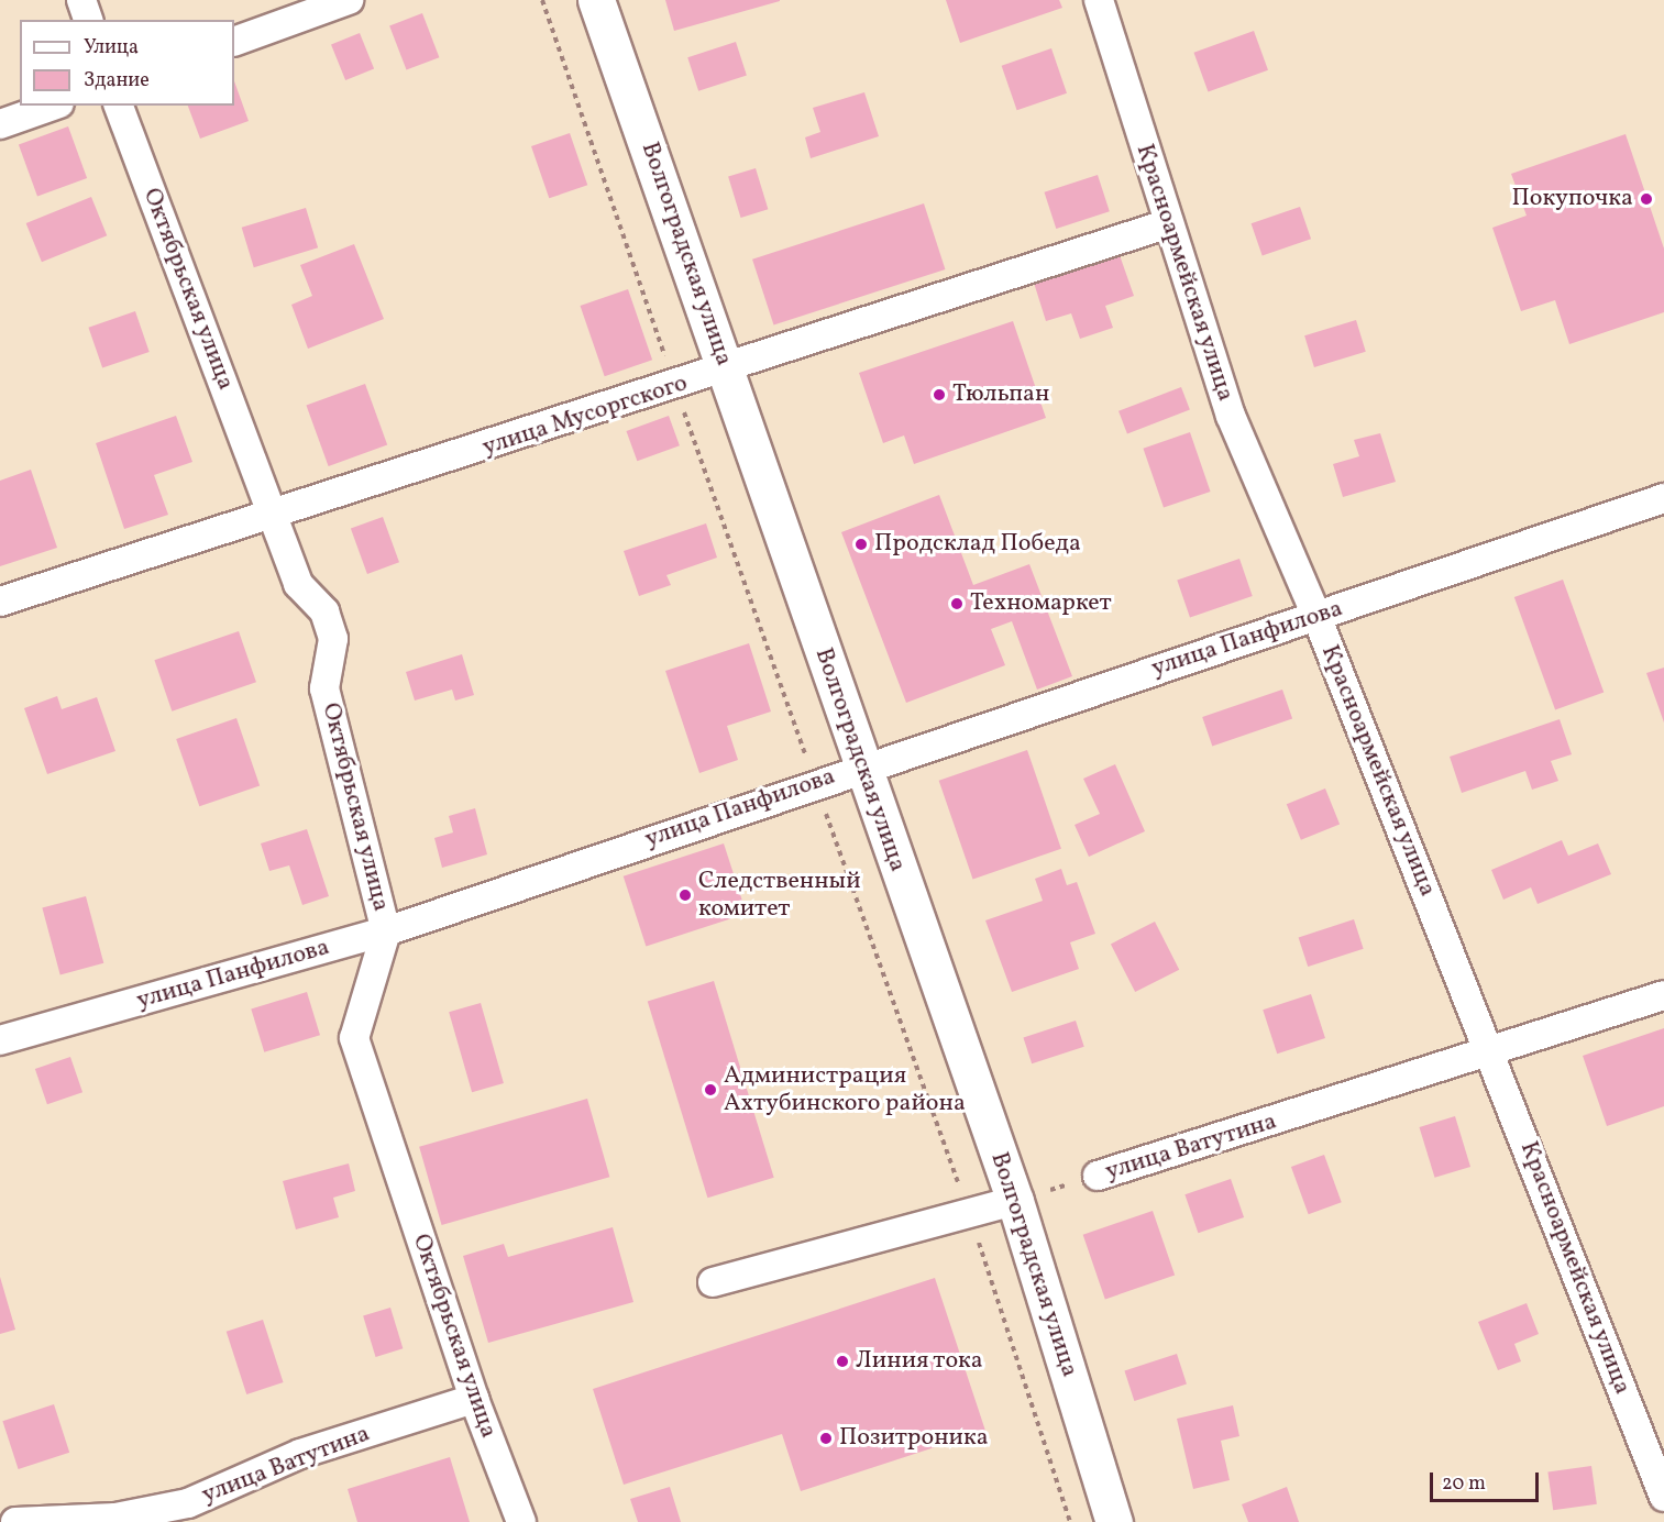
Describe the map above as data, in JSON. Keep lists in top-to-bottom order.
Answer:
{
  "streets": {
    "street": [
      "Волгоградская улица",
      "Красноармейская улица",
      "Октябрьская улица",
      "улица Мусоргского",
      "улица Панфилова",
      "улица Ватутина"
    ]
  },
  "crossings": [
    ["Волгоградская улица", "улица Мусоргского"],
    ["Волгоградская улица", "улица Панфилова"],
    ["Волгоградская улица", "улица Ватутина"],
    ["Красноармейская улица", "улица Мусоргского"],
    ["Красноармейская улица", "улица Панфилова"],
    ["Красноармейская улица", "улица Ватутина"],
    ["Октябрьская улица", "улица Мусоргского"],
    ["Октябрьская улица", "улица Панфилова"],
    ["Октябрьская улица", "улица Ватутина"]
  ],
  "places": [
    "Покупочка",
    "Тюльпан",
    "Продсклад Победа",
    "Техномаркет",
    "Следственный комитет",
    "Администрация Ахтубинского района",
    "Линия тока",
    "Позитроника"
  ],
  "legend": ["Улица", "Здание"],
  "scale_bar": "20 m"
}
